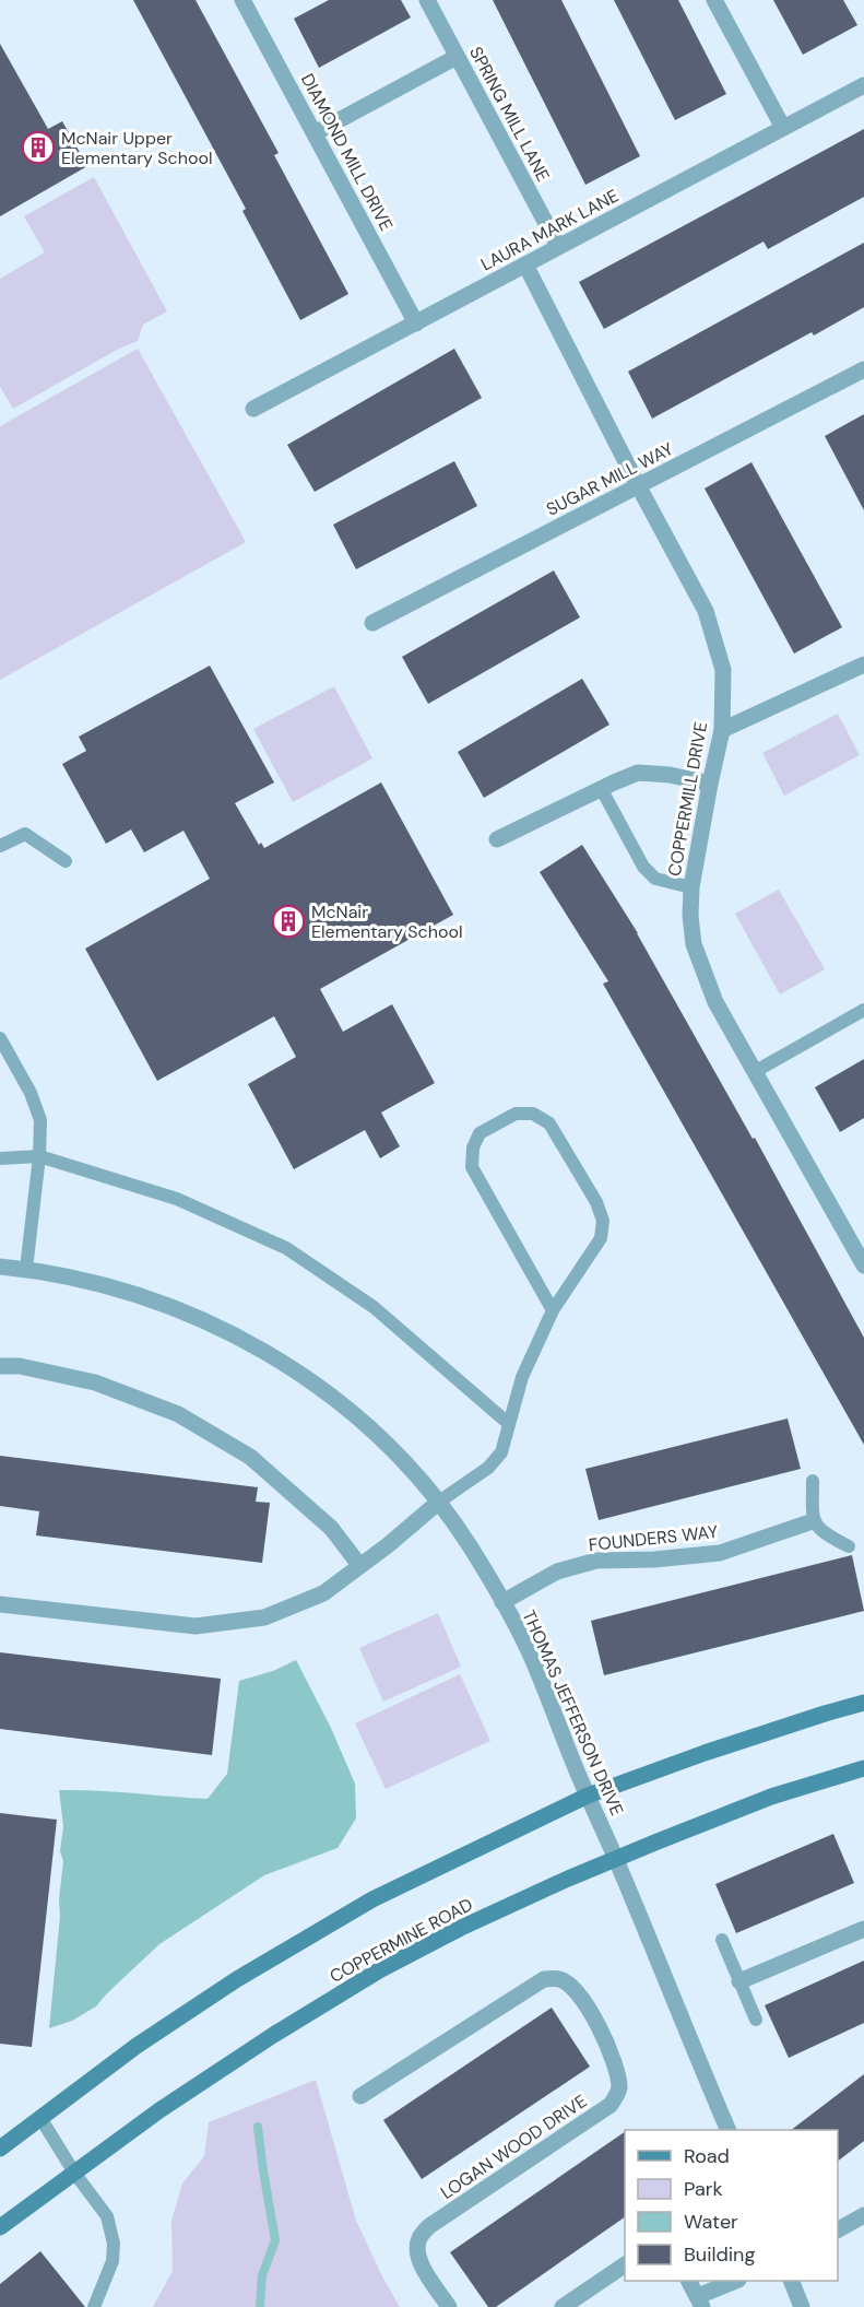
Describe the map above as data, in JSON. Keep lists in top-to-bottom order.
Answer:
{
  "streets": {
    "street": [
      "SPRING MILL LANE",
      "DIAMOND MILL DRIVE",
      "LAURA MARK LANE",
      "SUGAR MILL WAY",
      "COPPERMILL DRIVE",
      "FOUNDERS WAY",
      "THOMAS JEFFERSON DRIVE",
      "COPPERMINE ROAD",
      "LOGAN WOOD DRIVE"
    ]
  },
  "crossings": [
    ["SPRING MILL LANE", "LAURA MARK LANE"],
    ["DIAMOND MILL DRIVE", "LAURA MARK LANE"],
    ["LAURA MARK LANE", "COPPERMILL DRIVE"],
    ["SUGAR MILL WAY", "COPPERMILL DRIVE"],
    ["FOUNDERS WAY", "THOMAS JEFFERSON DRIVE"],
    ["THOMAS JEFFERSON DRIVE", "COPPERMINE ROAD"]
  ],
  "places": {
    "building": ["McNair Upper Elementary School", "McNair Elementary School"]
  },
  "legend": [
    "Road",
    "Park",
    "Water",
    "Building"
  ]
}
